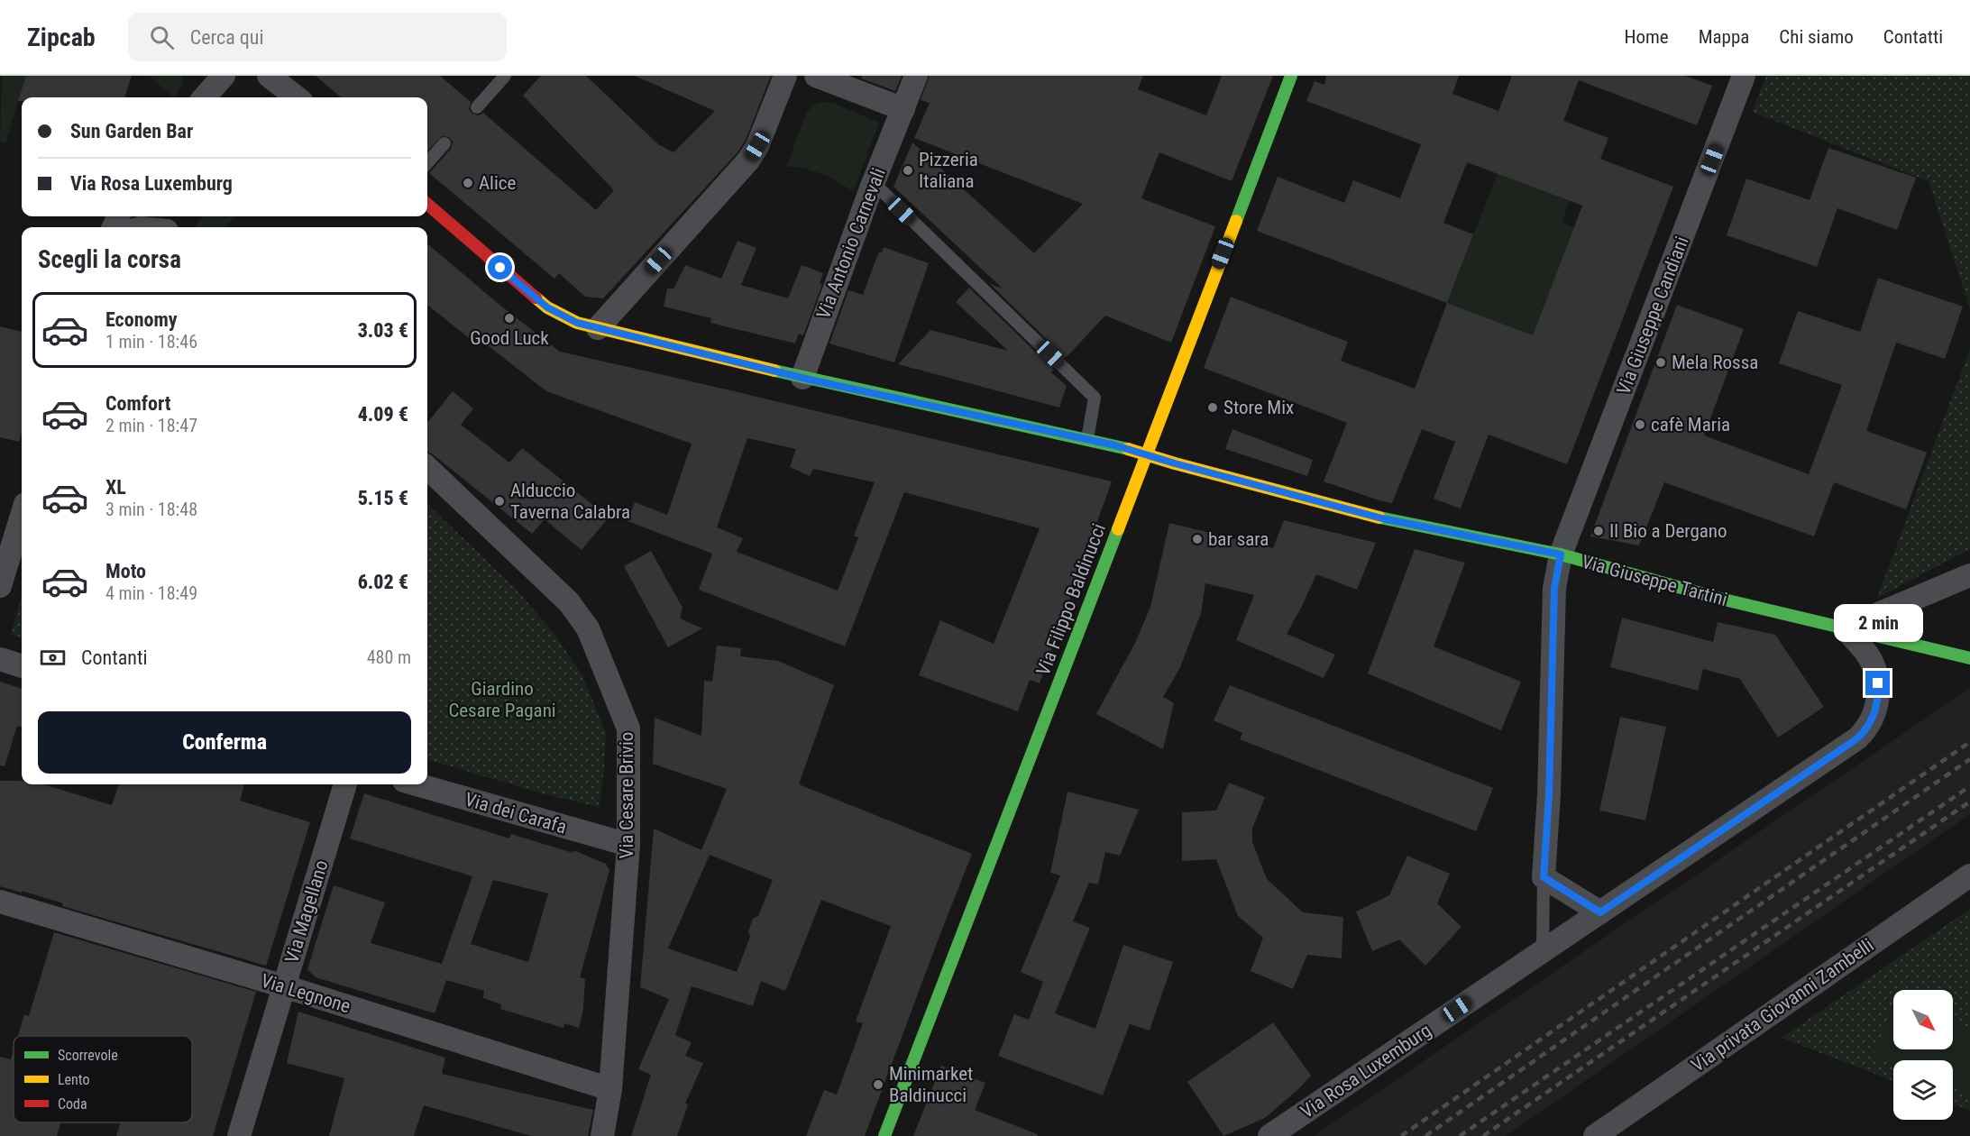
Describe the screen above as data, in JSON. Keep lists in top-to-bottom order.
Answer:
{
  "streets": {
    "street": [
      "Via Antonio Carnevali",
      "Via Giuseppe Candiani",
      "Via Giuseppe Tartini",
      "Via Filippo Baldinucci",
      "Via Cesare Brivio",
      "Via dei Carafa",
      "Via Magellano",
      "Via Legnone",
      "Via privata Giovanni Zambelli",
      "Via Rosa Luxemburg"
    ]
  },
  "crossings": [
    ["Via Antonio Carnevali", "Via Giuseppe Tartini"],
    ["Via Giuseppe Candiani", "Via Giuseppe Tartini"],
    ["Via Giuseppe Tartini", "Via Filippo Baldinucci"],
    ["Via Giuseppe Tartini", "Via Rosa Luxemburg"],
    ["Via Cesare Brivio", "Via dei Carafa"],
    ["Via Cesare Brivio", "Via Legnone"],
    ["Via Magellano", "Via Legnone"]
  ],
  "parks": ["Giardino Cesare Pagani"],
  "places": [
    "Pizzeria Italiana",
    "Alice",
    "Good Luck",
    "Mela Rossa",
    "Store Mix",
    "cafè Maria",
    "Alduccio Taverna Calabra",
    "Il Bio a Dergano",
    "bar sara",
    "Minimarket Baldinucci"
  ],
  "legend": ["Scorrevole", "Lento", "Coda"],
  "north": "bottom right",
  "page": {
    "header": "Zipcab",
    "search": "Cerca qui",
    "nav": [
      "Home",
      "Mappa",
      "Chi siamo",
      "Contatti"
    ],
    "banner": ["Sun Garden Bar", "Via Rosa Luxemburg"],
    "heading": "Scegli la corsa",
    "list": [
      {
        "name": "Economy",
        "note": "1 min · 18:46",
        "value": "3.03 €"
      },
      {
        "name": "Comfort",
        "note": "2 min · 18:47",
        "value": "4.09 €"
      },
      {
        "name": "XL",
        "note": "3 min · 18:48",
        "value": "5.15 €"
      },
      {
        "name": "Moto",
        "note": "4 min · 18:49",
        "value": "6.02 €"
      }
    ],
    "bubble": "2 min",
    "pay": ["Contanti", "480 m"],
    "buttons": "Conferma"
  }
}
